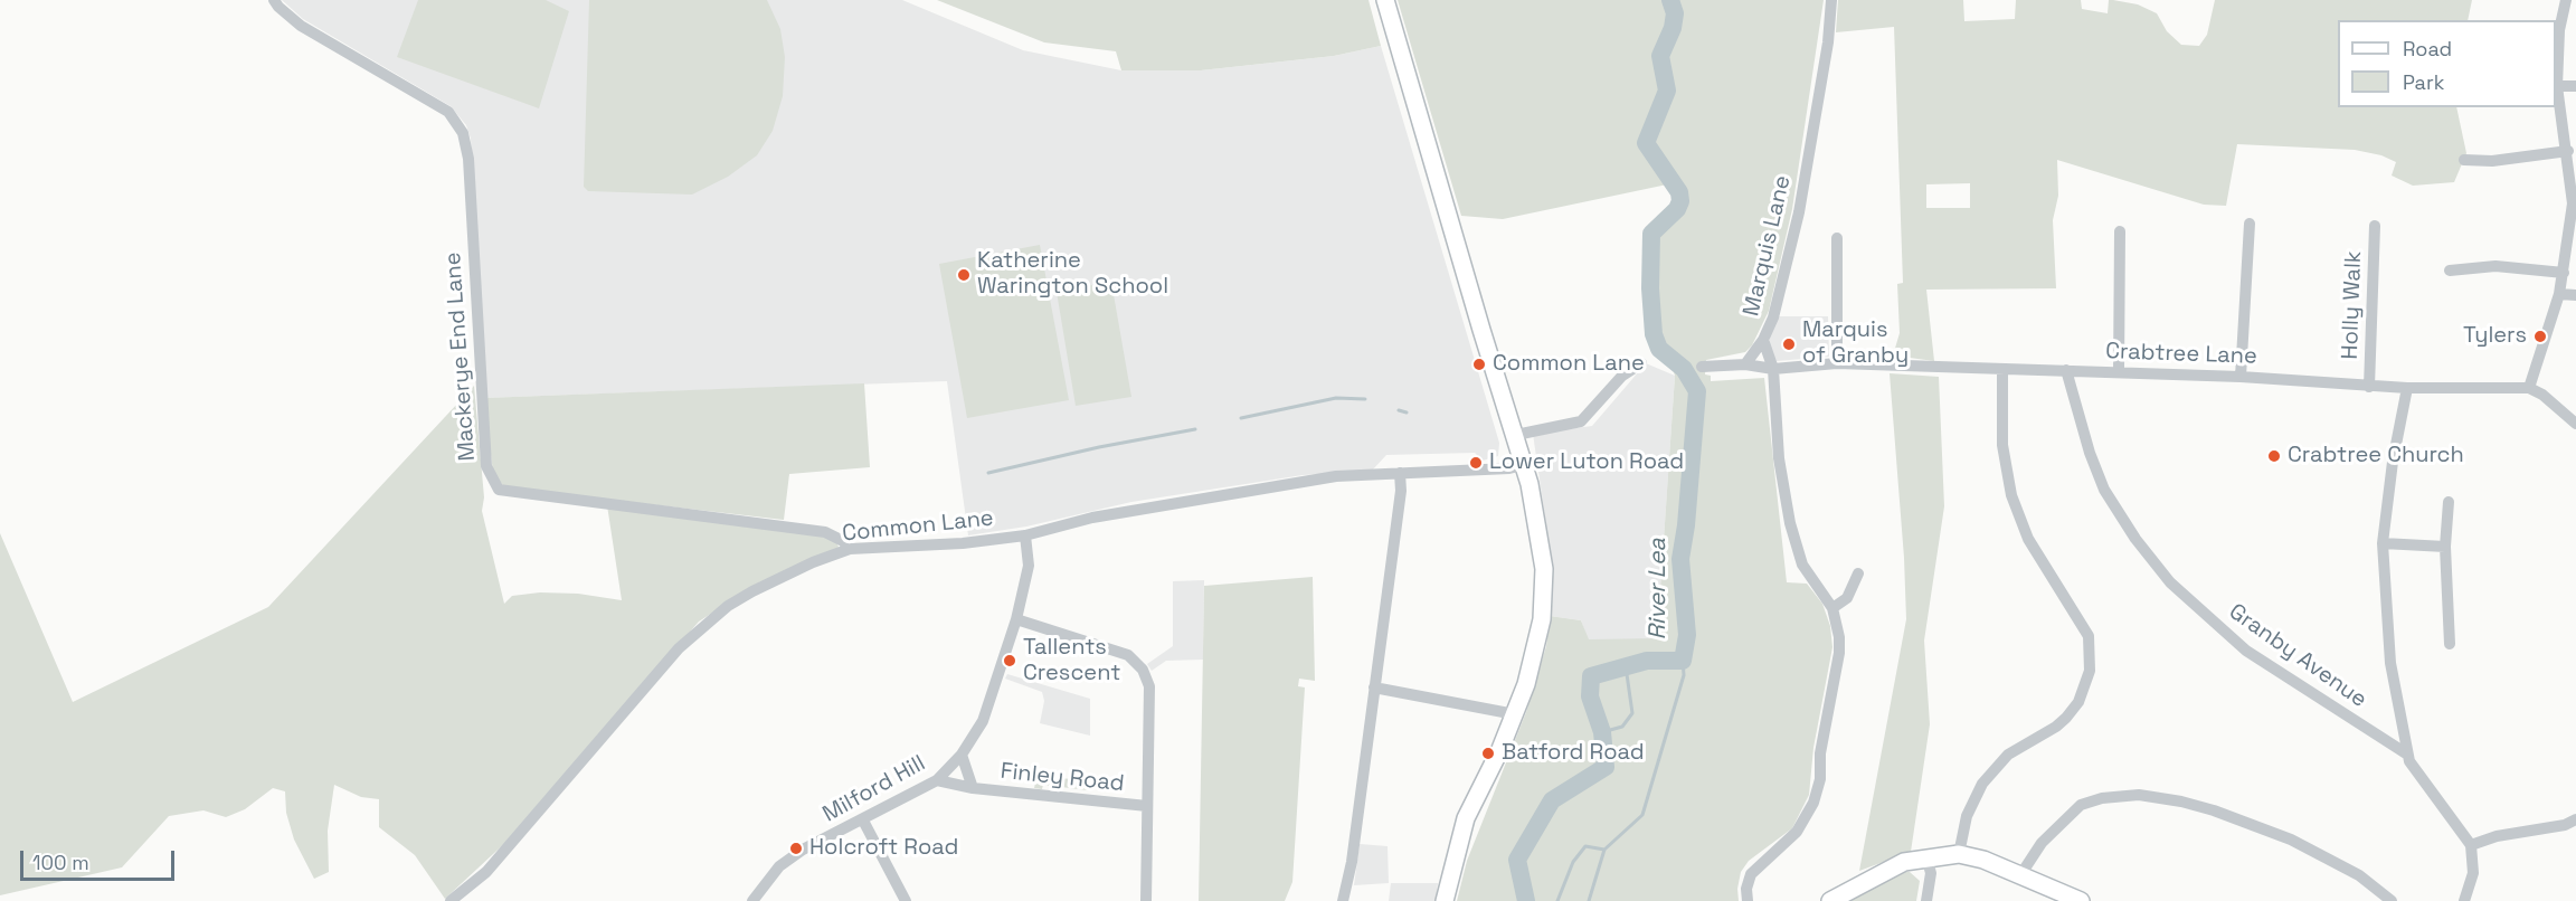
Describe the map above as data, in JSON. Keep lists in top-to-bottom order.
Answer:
{
  "streets": {
    "street": [
      "Marquis Lane",
      "Holly Walk",
      "Crabtree Lane",
      "Mackerye End Lane",
      "Common Lane",
      "Granby Avenue",
      "Finley Road",
      "Milford Hill"
    ]
  },
  "crossings": [
    ["Marquis Lane", "Crabtree Lane"],
    ["Holly Walk", "Crabtree Lane"],
    ["Crabtree Lane", "Granby Avenue"],
    ["Mackerye End Lane", "Common Lane"],
    ["Common Lane", "Milford Hill"],
    ["Finley Road", "Milford Hill"]
  ],
  "water": ["River Lea"],
  "places": [
    "Katherine Warington School",
    "Tylers",
    "Marquis of Granby",
    "Common Lane",
    "Crabtree Church",
    "Lower Luton Road",
    "Tallents Crescent",
    "Batford Road",
    "Holcroft Road"
  ],
  "legend": ["Road", "Park"],
  "scale_bar": "100 m"
}
